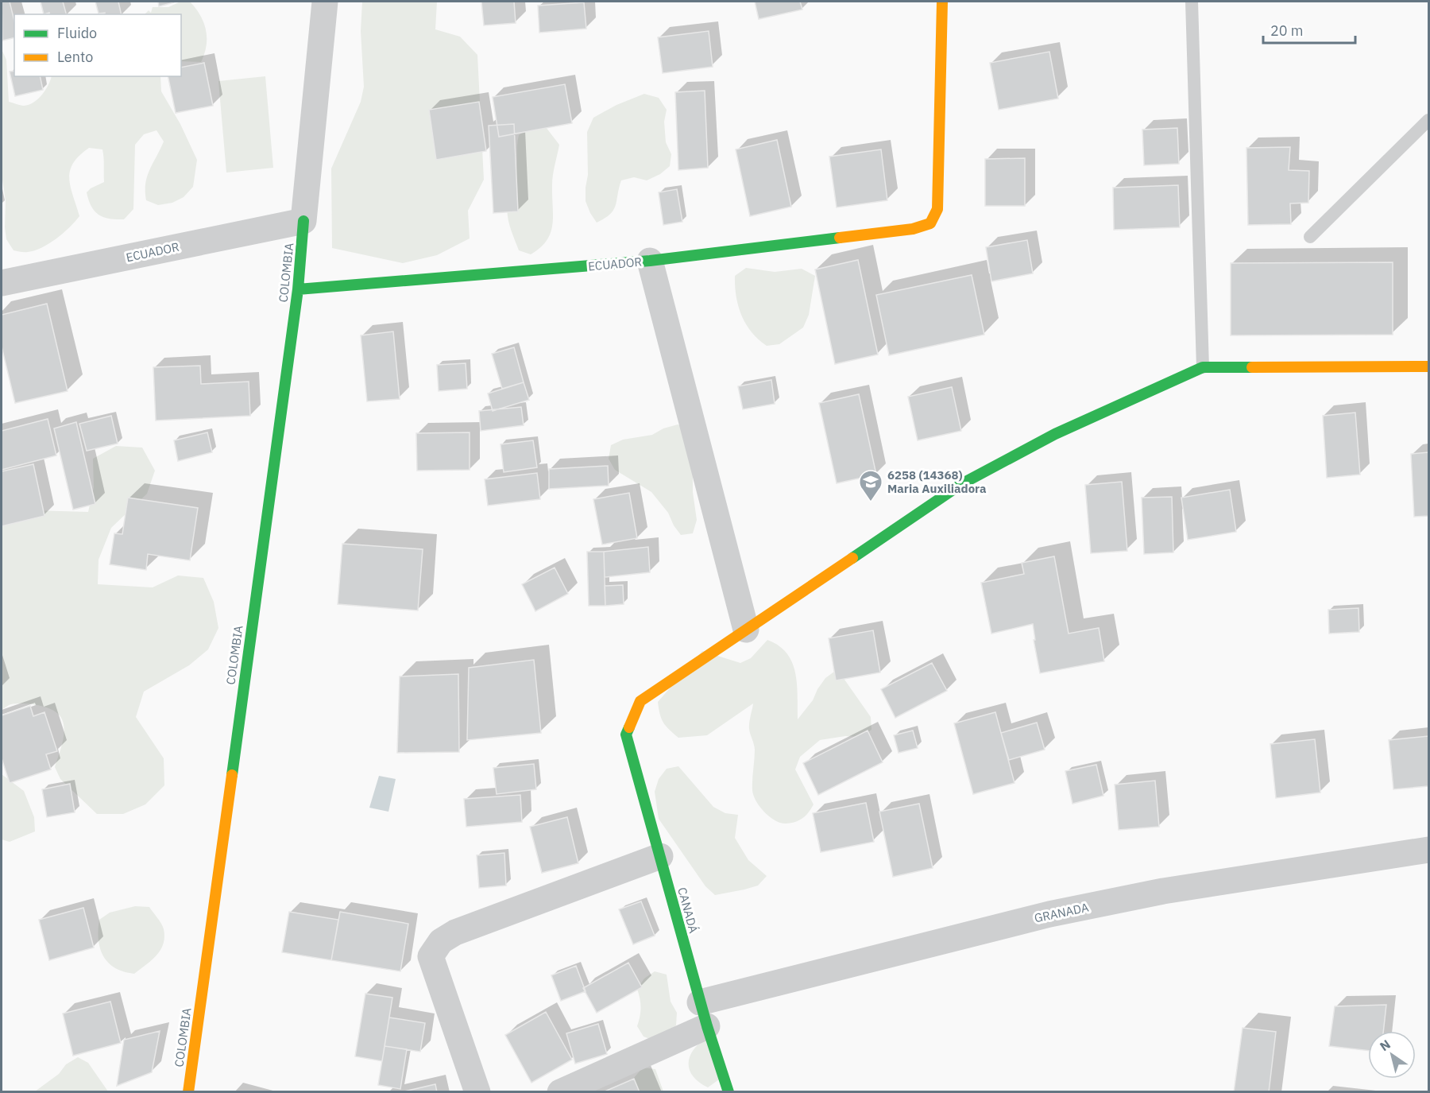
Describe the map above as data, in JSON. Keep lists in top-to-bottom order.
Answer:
{
  "streets": {
    "street": [
      "ECUADOR",
      "COLOMBIA",
      "CANADÁ",
      "GRANADA"
    ]
  },
  "crossings": [
    ["ECUADOR", "COLOMBIA"],
    ["CANADÁ", "GRANADA"]
  ],
  "places": {
    "school or university": ["6258 (14368) Maria Auxiliadora"]
  },
  "legend": ["Fluido", "Lento"],
  "scale_bar": "20 m",
  "north": "top left"
}
